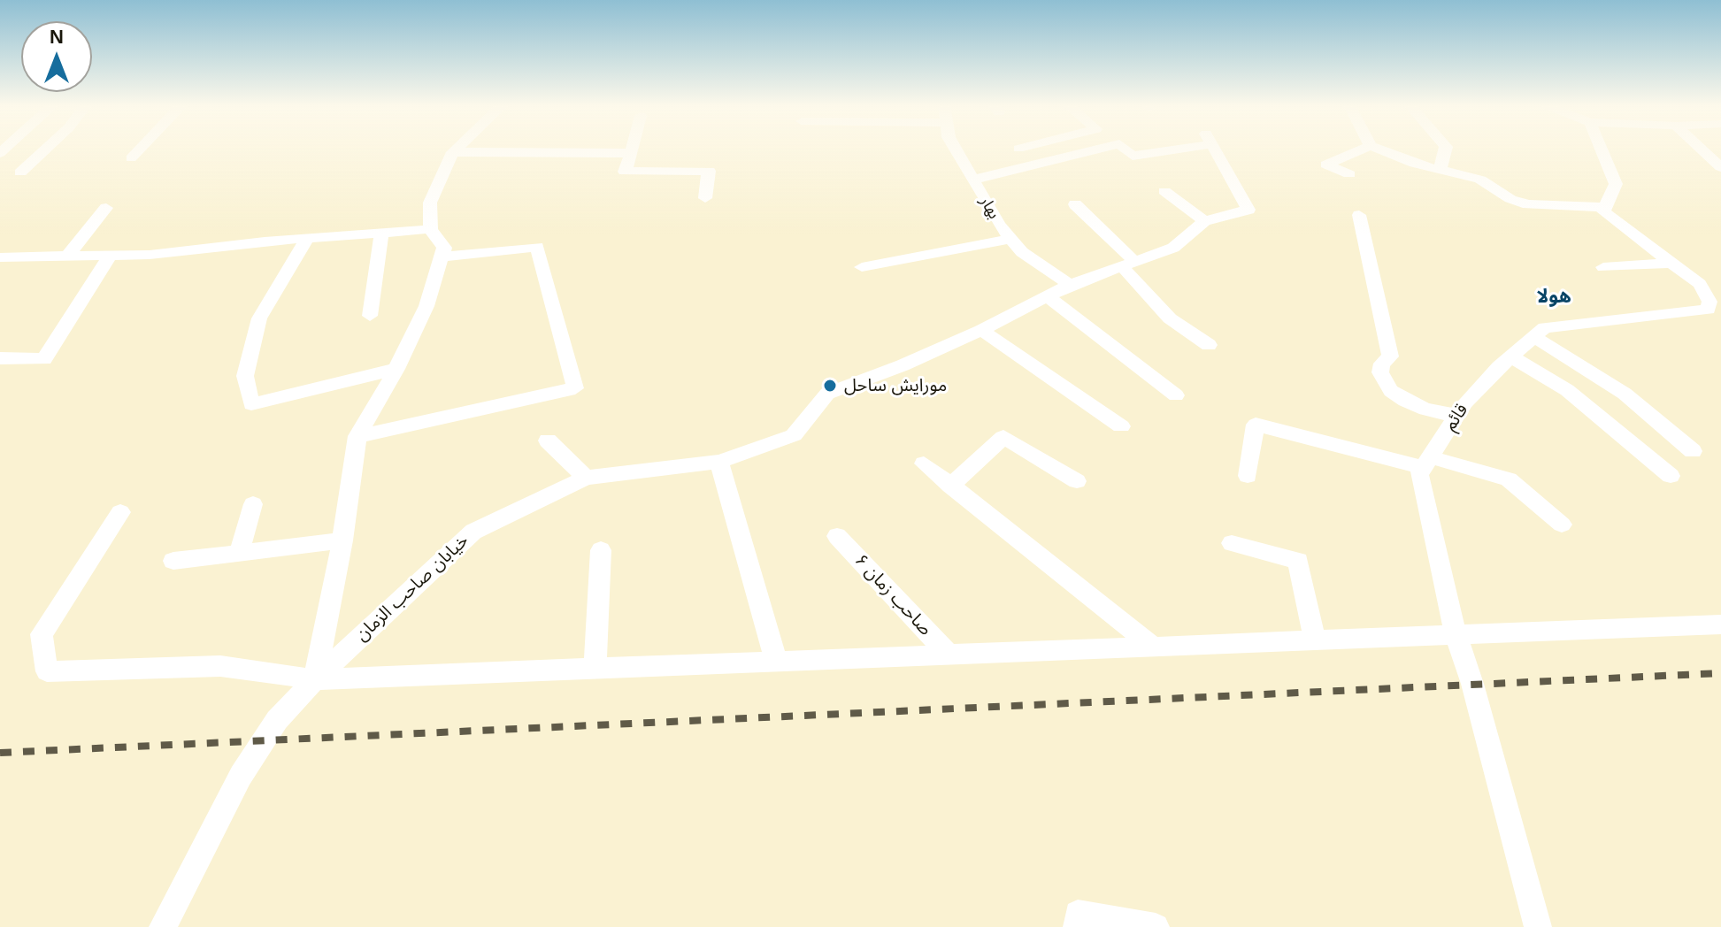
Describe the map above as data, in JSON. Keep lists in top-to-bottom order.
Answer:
{
  "streets": {
    "street": [
      "بهار",
      "قائم",
      "خیابان صاحب الزمان",
      "صاحب زمان ۶"
    ]
  },
  "crossings": [
    ["بهار", "خیابان صاحب الزمان"]
  ],
  "districts": ["هولا"],
  "places": ["مورایش ساحل"],
  "north": "top"
}
